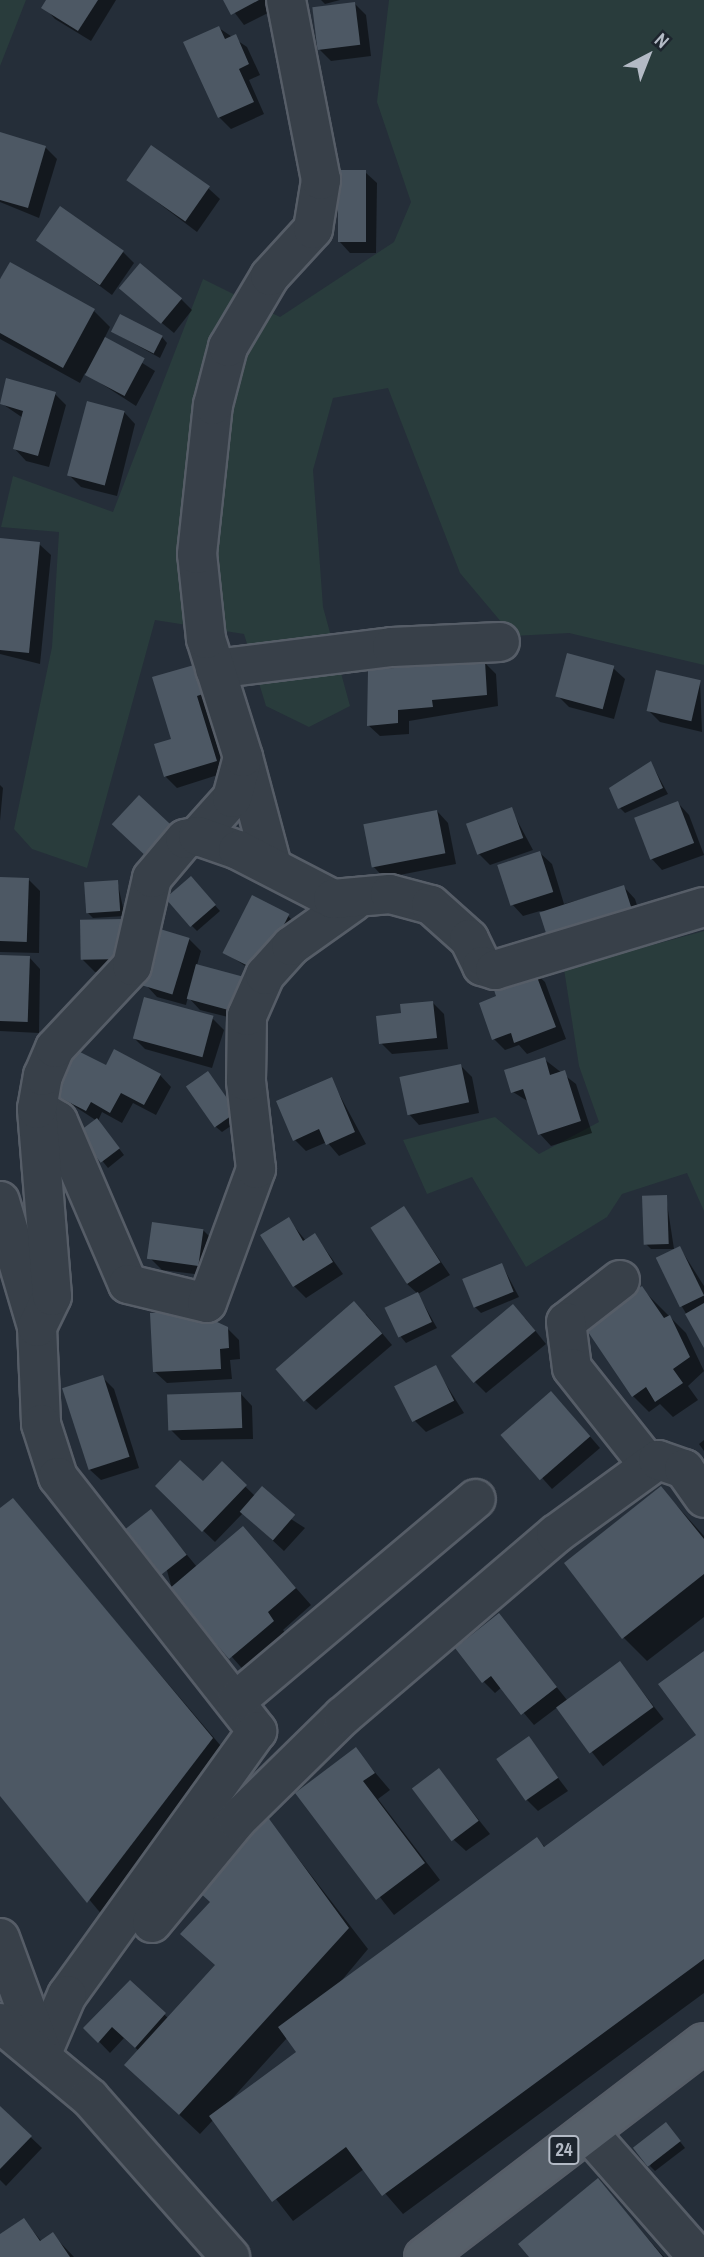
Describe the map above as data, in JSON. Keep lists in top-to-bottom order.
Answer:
{
  "streets": {
    "main road": ["24"]
  },
  "north": "top right"
}
